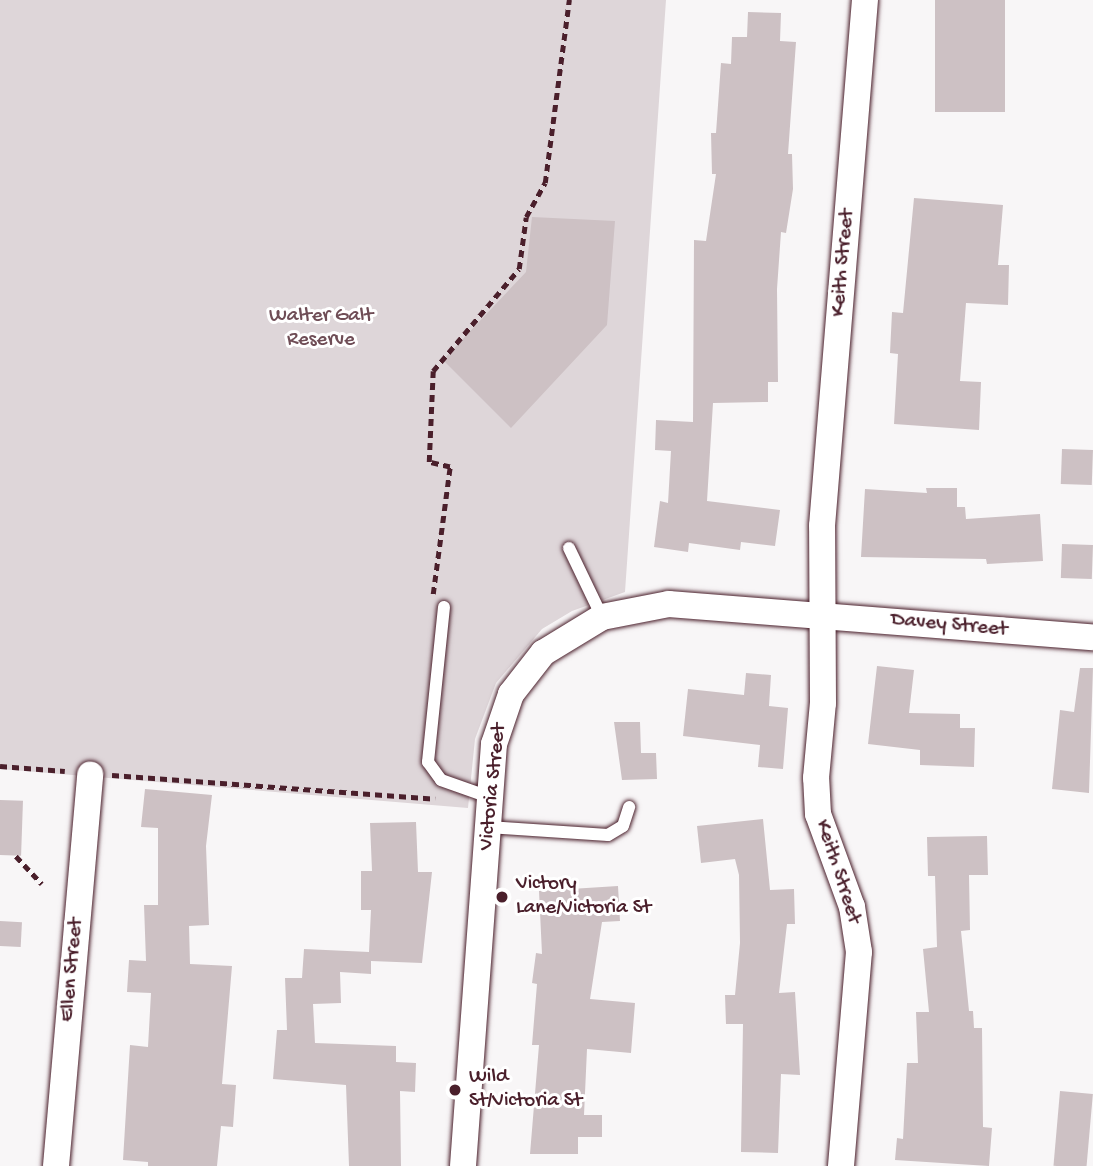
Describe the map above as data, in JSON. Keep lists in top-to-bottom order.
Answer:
{
  "streets": {
    "street": [
      "Keith Street",
      "Davey Street",
      "Victoria Street",
      "Ellen Street"
    ]
  },
  "crossings": [
    ["Keith Street", "Davey Street"],
    ["Keith Street", "Victoria Street"],
    ["Davey Street", "Victoria Street"]
  ],
  "parks": ["Walter Galt Reserve"],
  "places": ["Victory Lane/Victoria St", "Wild St/Victoria St"]
}
